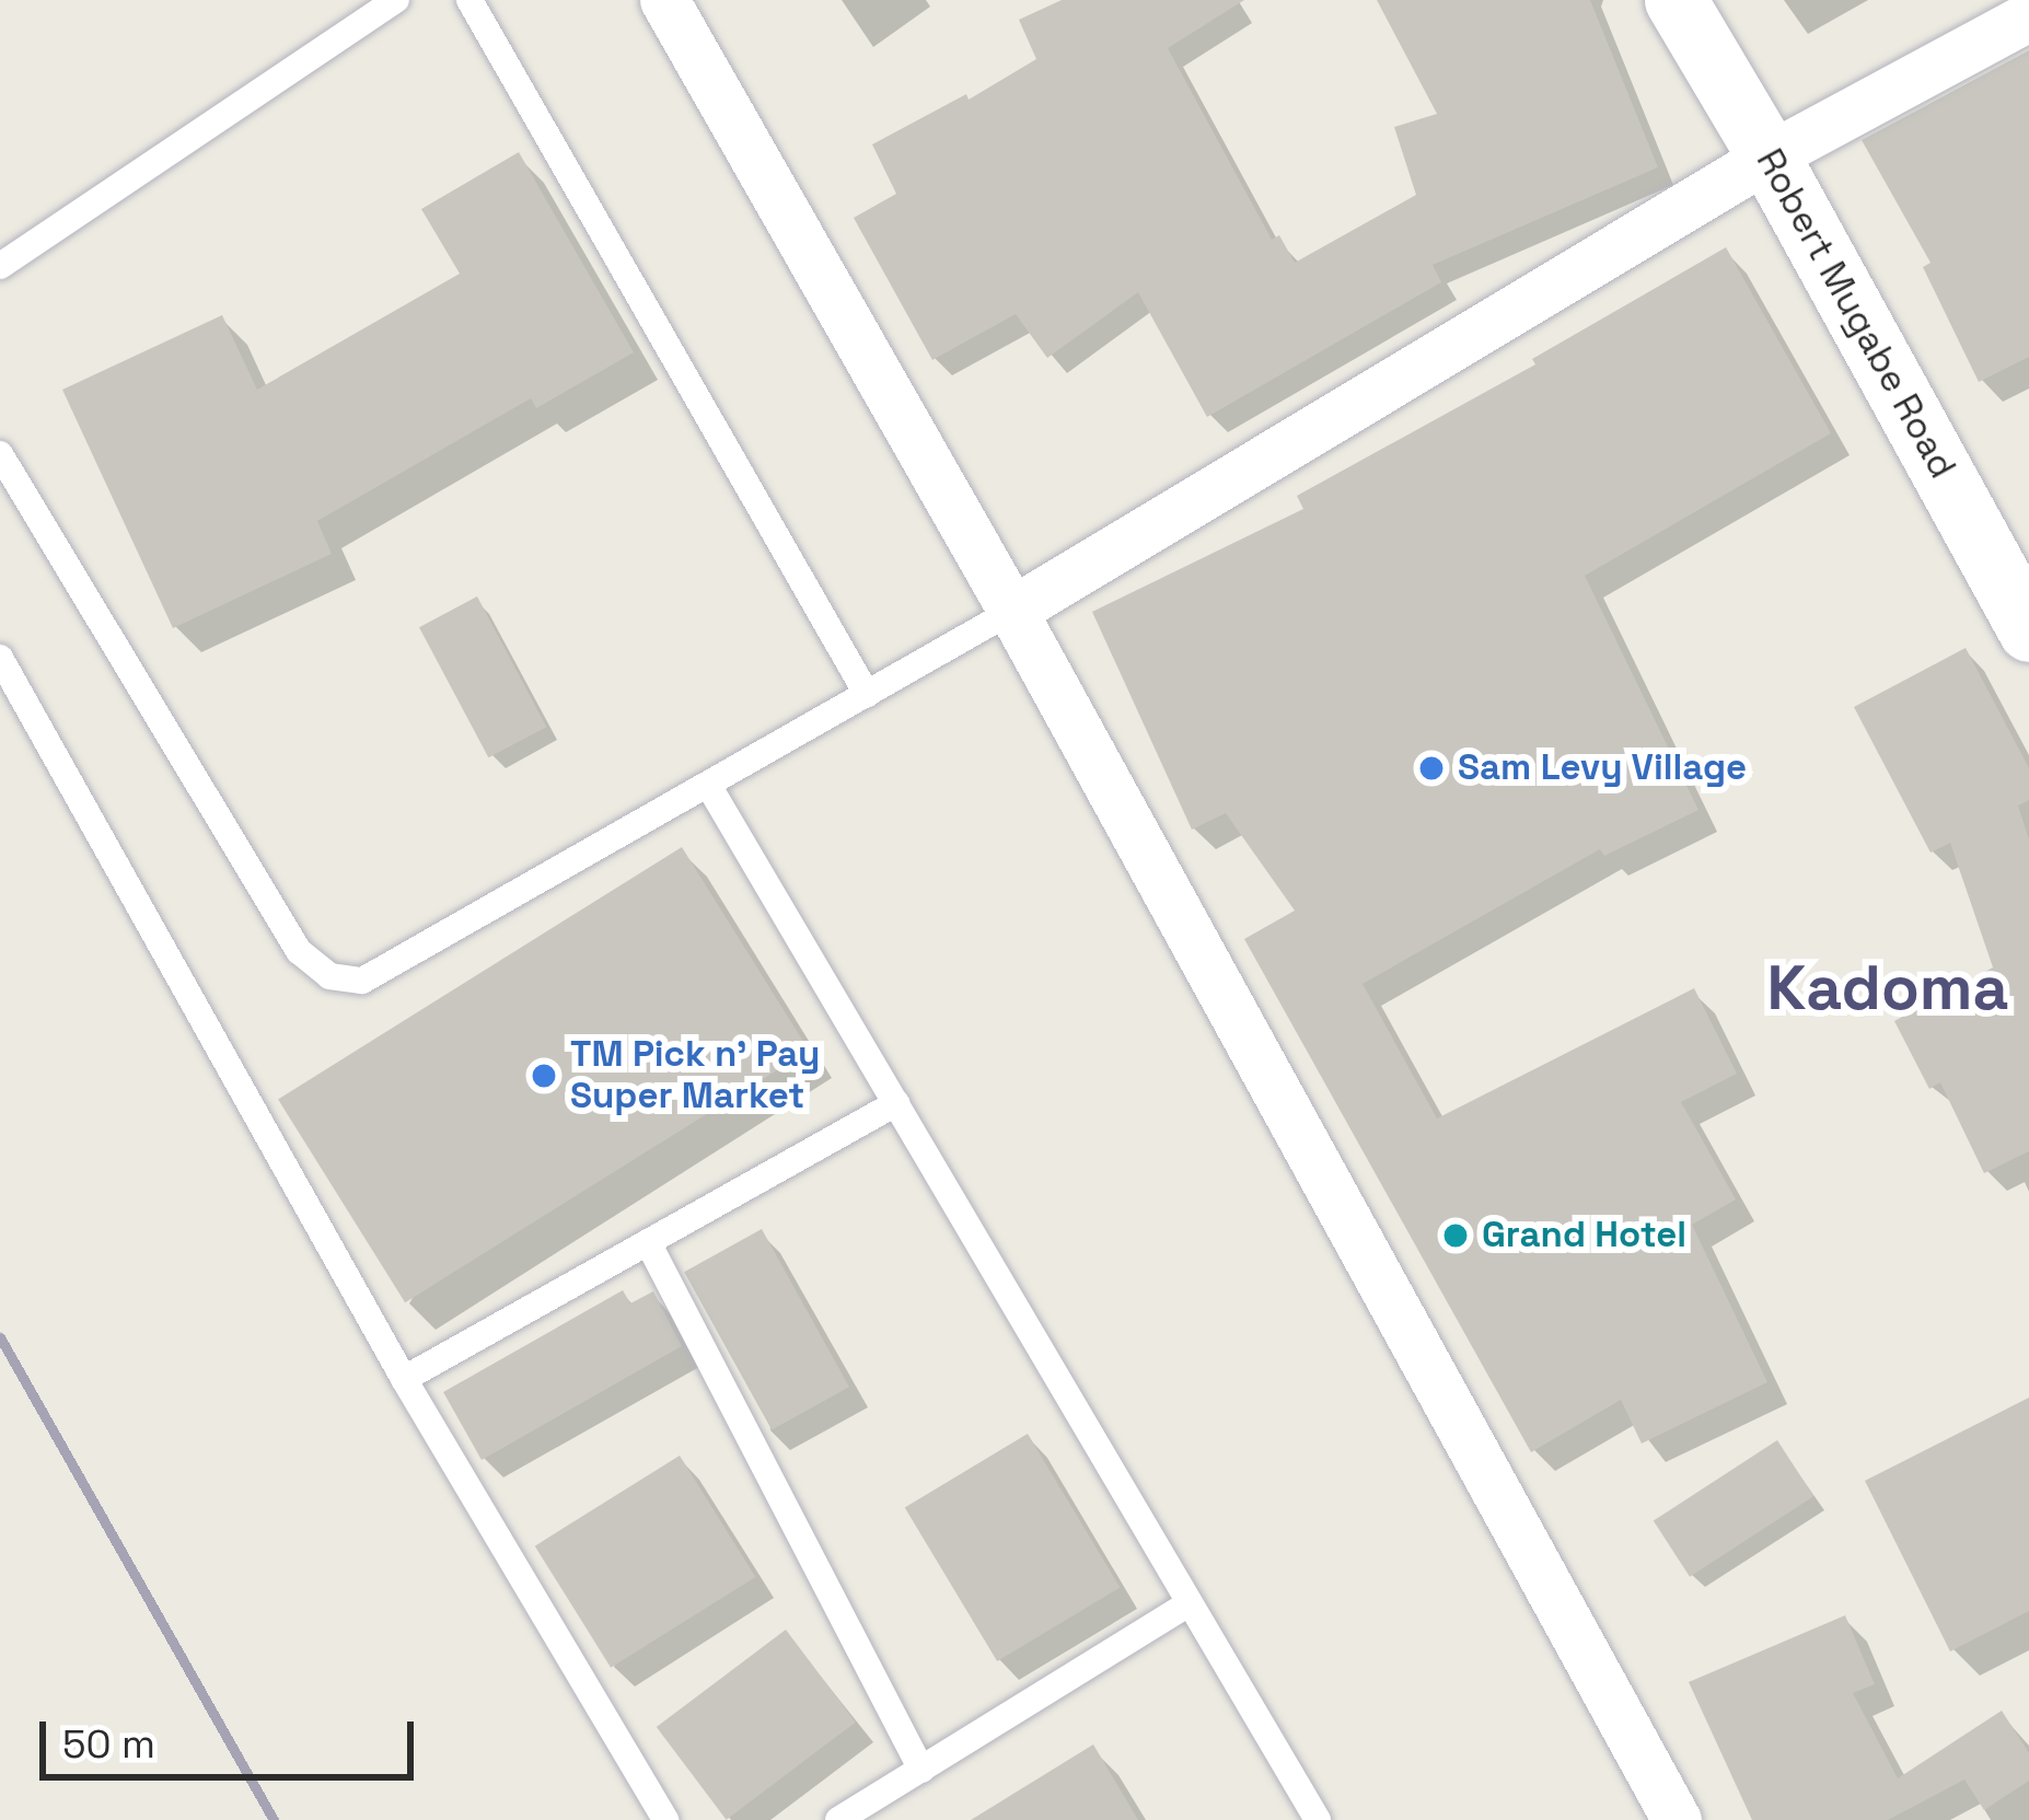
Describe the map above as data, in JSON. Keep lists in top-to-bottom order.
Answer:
{
  "streets": {
    "street": ["Robert Mugabe Road"]
  },
  "districts": ["Kadoma"],
  "places": ["Sam Levy Village", "TM Pick n' Pay Super Market", "Grand Hotel"],
  "scale_bar": "50 m"
}
